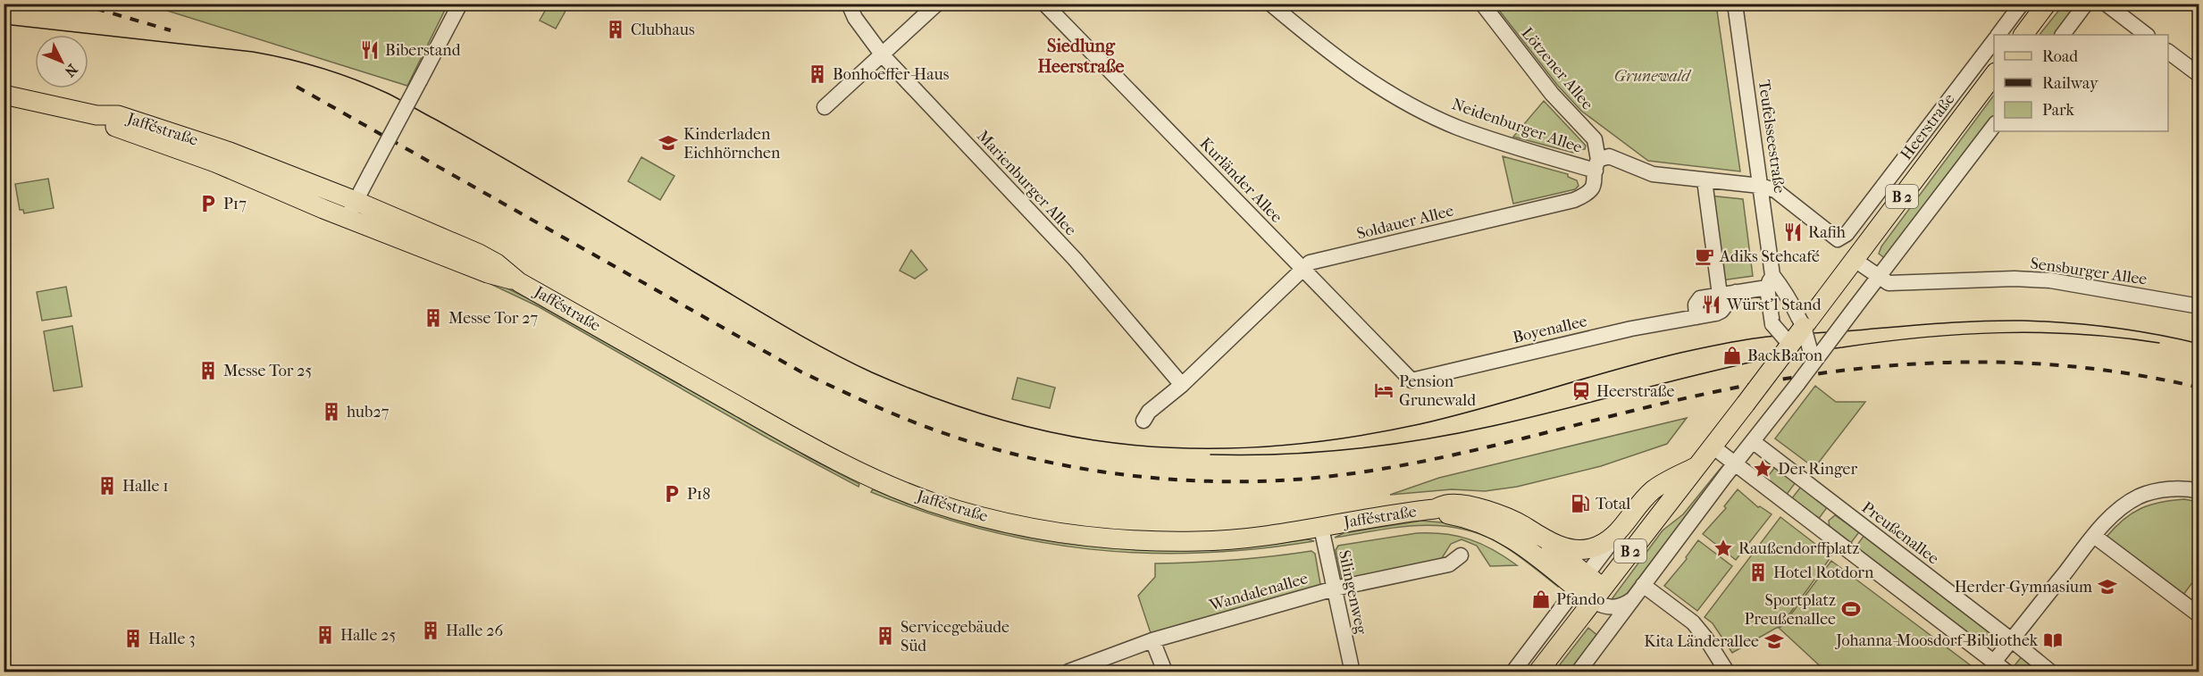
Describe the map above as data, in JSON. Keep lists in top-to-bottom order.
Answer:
{
  "streets": {
    "main road": ["Heerstraße", "Jafféstraße", "B 2"],
    "street": [
      "Lötzener Allee",
      "Neidenburger Allee",
      "Teufelsseestraße",
      "Kurländer Allee",
      "Marienburger Allee",
      "Soldauer Allee",
      "Sensburger Allee",
      "Boyenallee",
      "Preußenallee",
      "Wandalenallee",
      "Silingenweg"
    ]
  },
  "crossings": [
    ["Lötzener Allee", "Neidenburger Allee"],
    ["Lötzener Allee", "Soldauer Allee"],
    ["Neidenburger Allee", "Soldauer Allee"],
    ["Heerstraße", "Jafféstraße"],
    ["Heerstraße", "Teufelsseestraße"],
    ["Jafféstraße", "Silingenweg"],
    ["Kurländer Allee", "Soldauer Allee"],
    ["Kurländer Allee", "Boyenallee"],
    ["Marienburger Allee", "Soldauer Allee"],
    ["Wandalenallee", "Silingenweg"]
  ],
  "districts": ["Siedlung Heerstraße"],
  "parks": ["Grunewald"],
  "places": {
    "building": [
      "Clubhaus",
      "Bonhoeffer-Haus",
      "Messe Tor 27",
      "Messe Tor 25",
      "hub27",
      "Halle 1",
      "Hotel Rotdorn",
      "Halle 26",
      "Halle 25",
      "Servicegebäude Süd",
      "Halle 3"
    ],
    "restaurant": ["Biberstand", "Rafih", "Würst'l Stand"],
    "school or university": ["Kinderladen Eichhörnchen", "Herder-Gymnasium", "Kita Länderallee"],
    "parking": ["P17", "P18"],
    "cafe": ["Adiks Stehcafé"],
    "shop": ["BackBaron", "Pfando"],
    "hotel": ["Pension Grunewald"],
    "station": ["Heerstraße"],
    "place": ["Der Ringer", "Raußendorffplatz"],
    "fuel station": ["Total"],
    "sports": ["Sportplatz Preußenallee"],
    "library": ["Johanna-Moosdorf-Bibliothek"]
  },
  "legend": ["Road", "Railway", "Park"],
  "north": "bottom right"
}
